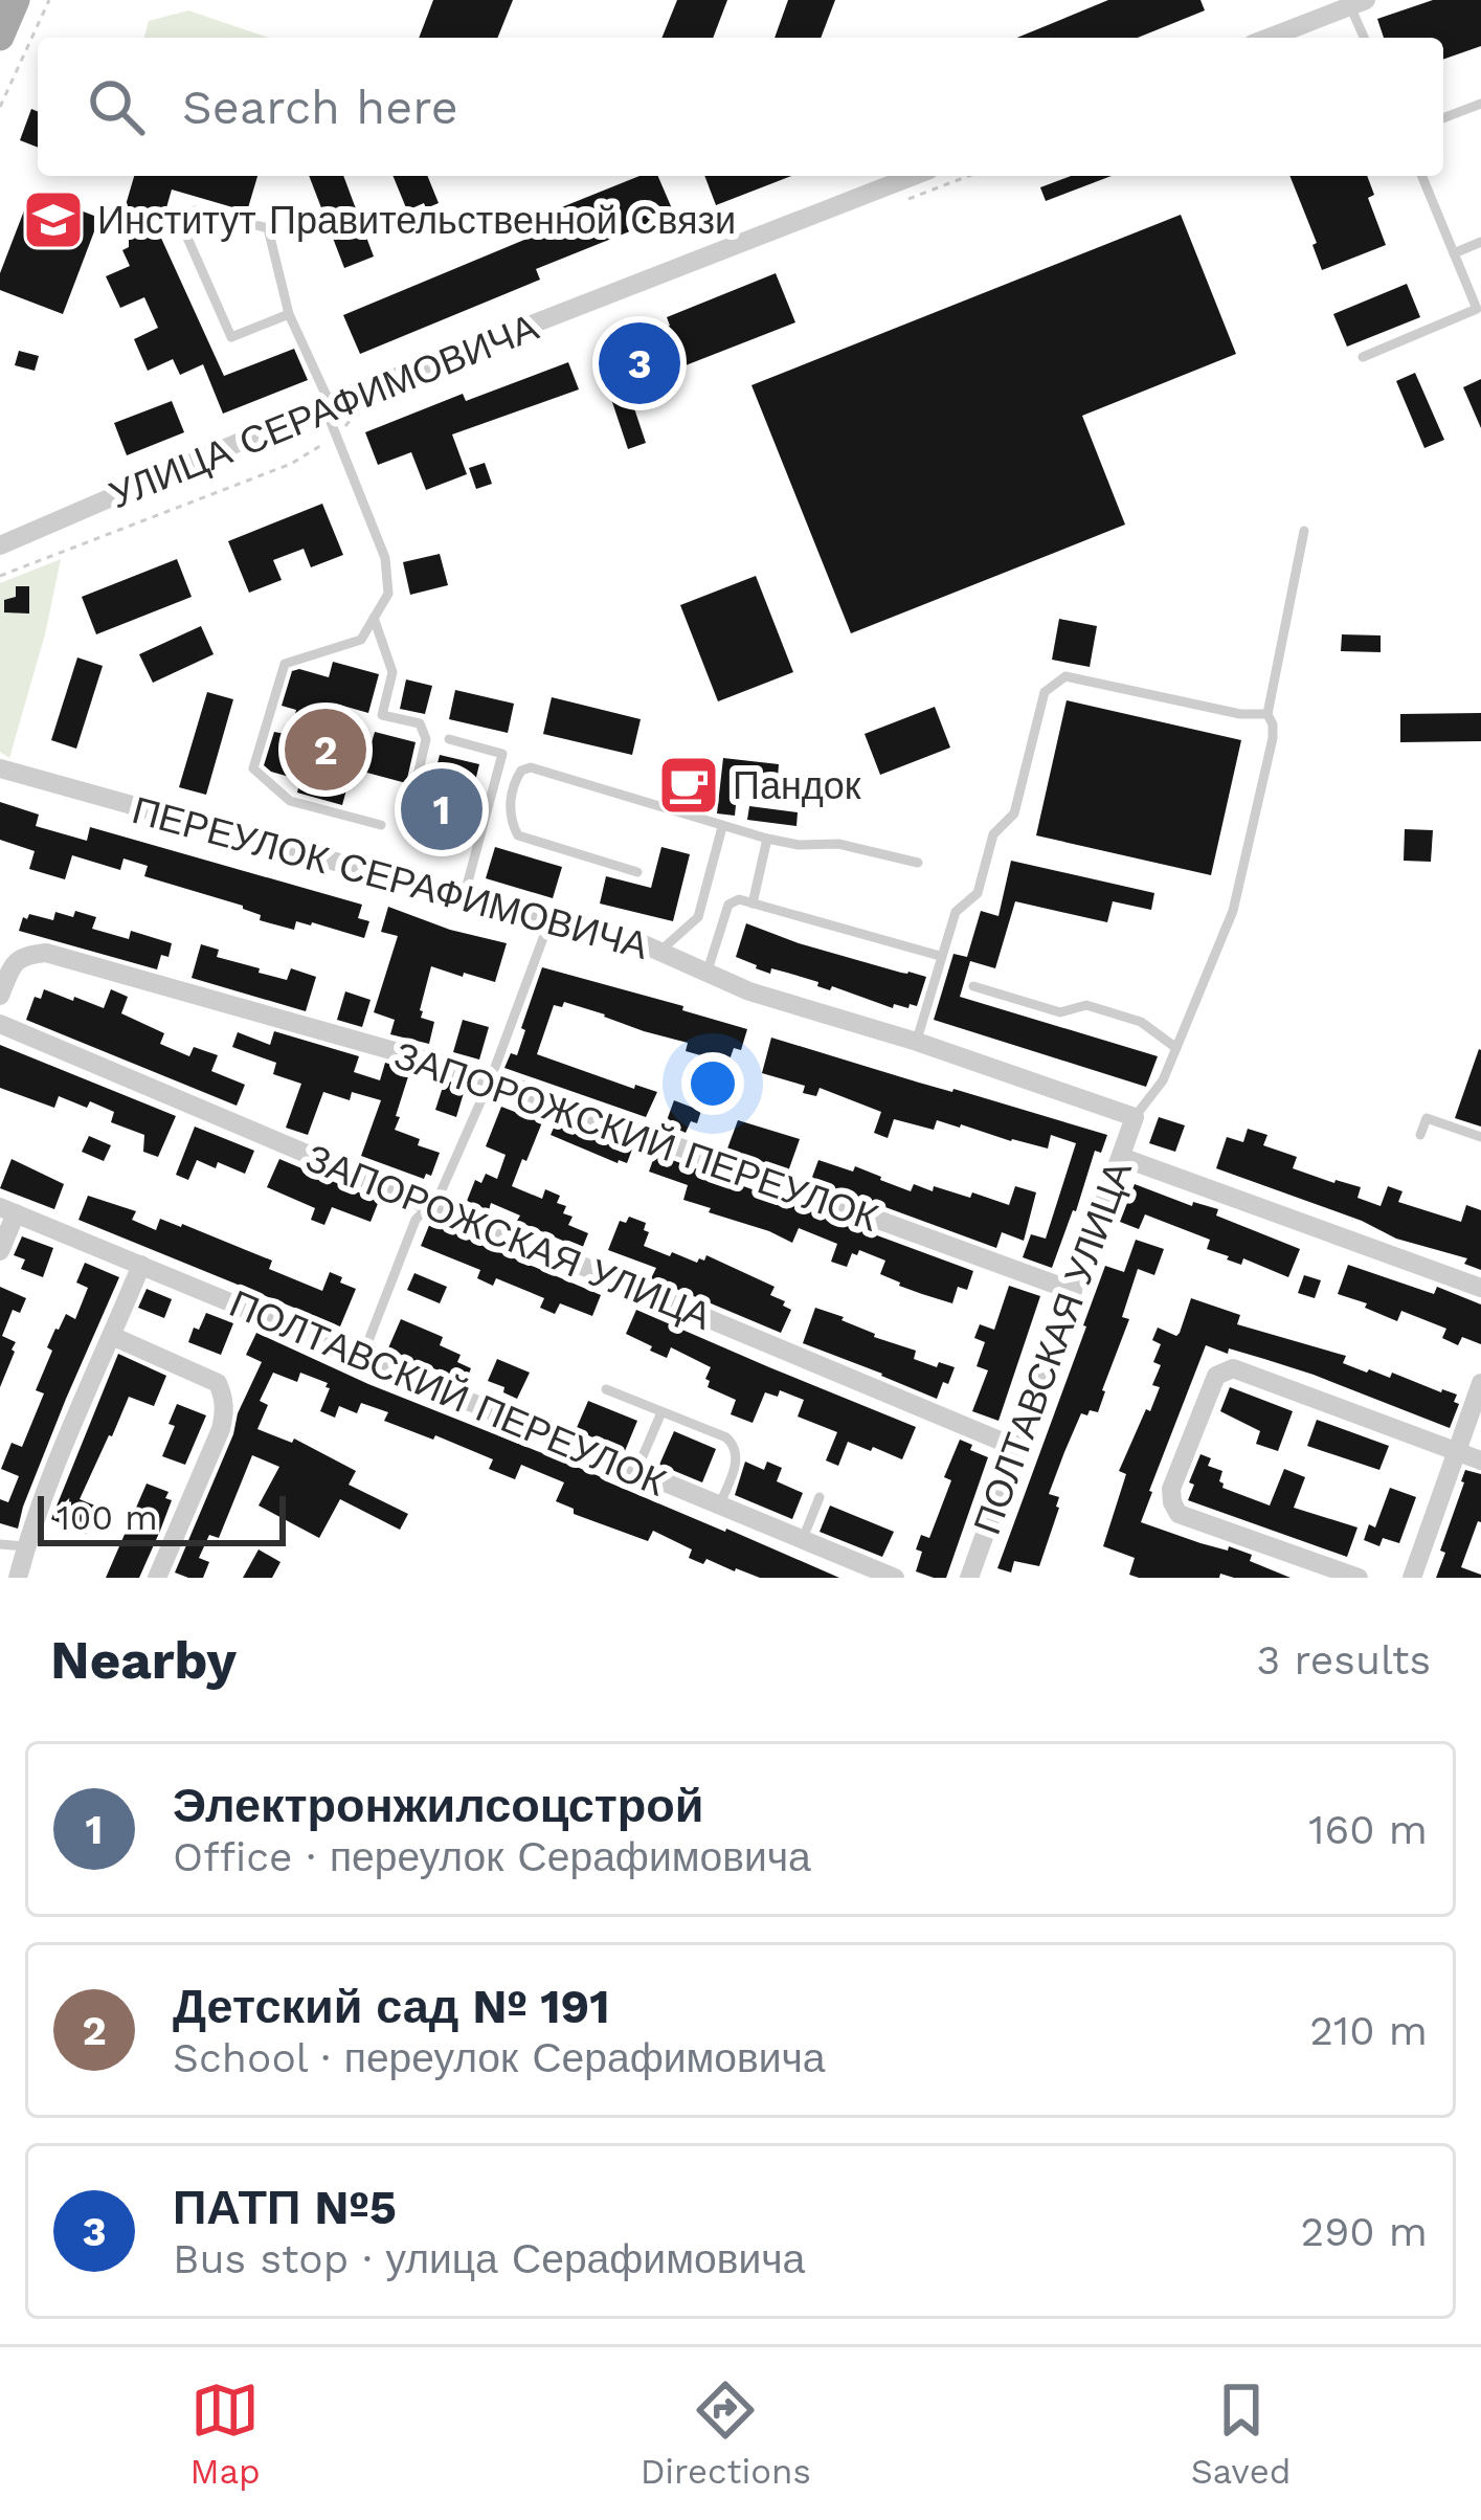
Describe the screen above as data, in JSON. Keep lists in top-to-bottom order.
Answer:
{
  "streets": {
    "street": [
      "УЛИЦА СЕРАФИМОВИЧА",
      "ПЕРЕУЛОК СЕРАФИМОВИЧА",
      "ЗАПОРОЖСКИЙ ПЕРЕУЛОК",
      "ЗАПОРОЖСКАЯ УЛИЦА",
      "ПОЛТАВСКАЯ УЛИЦА",
      "ПОЛТАВСКИЙ ПЕРЕУЛОК"
    ]
  },
  "crossings": [
    ["ПЕРЕУЛОК СЕРАФИМОВИЧА", "ПОЛТАВСКАЯ УЛИЦА"],
    ["ЗАПОРОЖСКИЙ ПЕРЕУЛОК", "ПОЛТАВСКАЯ УЛИЦА"],
    ["ЗАПОРОЖСКАЯ УЛИЦА", "ПОЛТАВСКАЯ УЛИЦА"]
  ],
  "places": {
    "school or university": ["Институт Правительственной Связи"],
    "cafe": ["Пандок"]
  },
  "scale_bar": "100 m",
  "page": {
    "search": "Search here",
    "pins": ["3", "2", "1"],
    "scale": "100 m",
    "heading": ["Nearby", "3 results"],
    "list": [
      {
        "mark": "1",
        "name": "Электронжилсоцстрой",
        "note": "Office · переулок Серафимовича",
        "value": "160 m"
      },
      {
        "mark": "2",
        "name": "Детский сад № 191",
        "note": "School · переулок Серафимовича",
        "value": "210 m"
      },
      {
        "mark": "3",
        "name": "ПАТП №5",
        "note": "Bus stop · улица Серафимовича",
        "value": "290 m"
      }
    ],
    "nav": ["Map", "Directions", "Saved"]
  }
}
